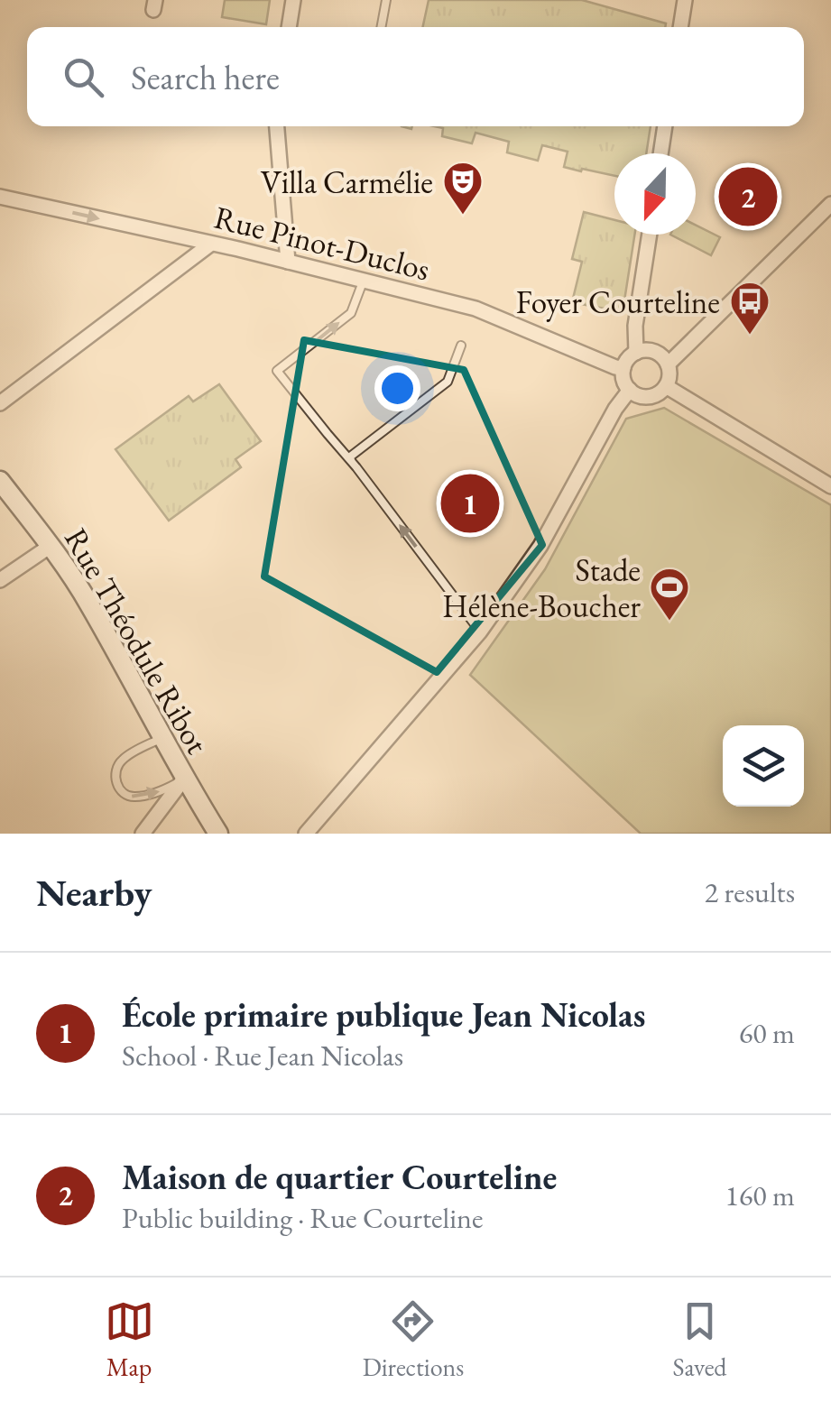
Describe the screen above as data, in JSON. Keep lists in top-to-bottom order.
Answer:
{
  "streets": {
    "main road": ["Rue Théodule Ribot"],
    "street": ["Rue Pinot-Duclos"]
  },
  "places": {
    "theatre": ["Villa Carmélie"],
    "bus stop": ["Foyer Courteline"],
    "sports": ["Stade Hélène-Boucher"]
  },
  "north": "bottom",
  "page": {
    "search": "Search here",
    "pins": ["2", "1"],
    "heading": ["Nearby", "2 results"],
    "list": [
      {
        "mark": "1",
        "name": "École primaire publique Jean Nicolas",
        "note": "School · Rue Jean Nicolas",
        "value": "60 m"
      },
      {
        "mark": "2",
        "name": "Maison de quartier Courteline",
        "note": "Public building · Rue Courteline",
        "value": "160 m"
      }
    ],
    "nav": ["Map", "Directions", "Saved"]
  }
}
